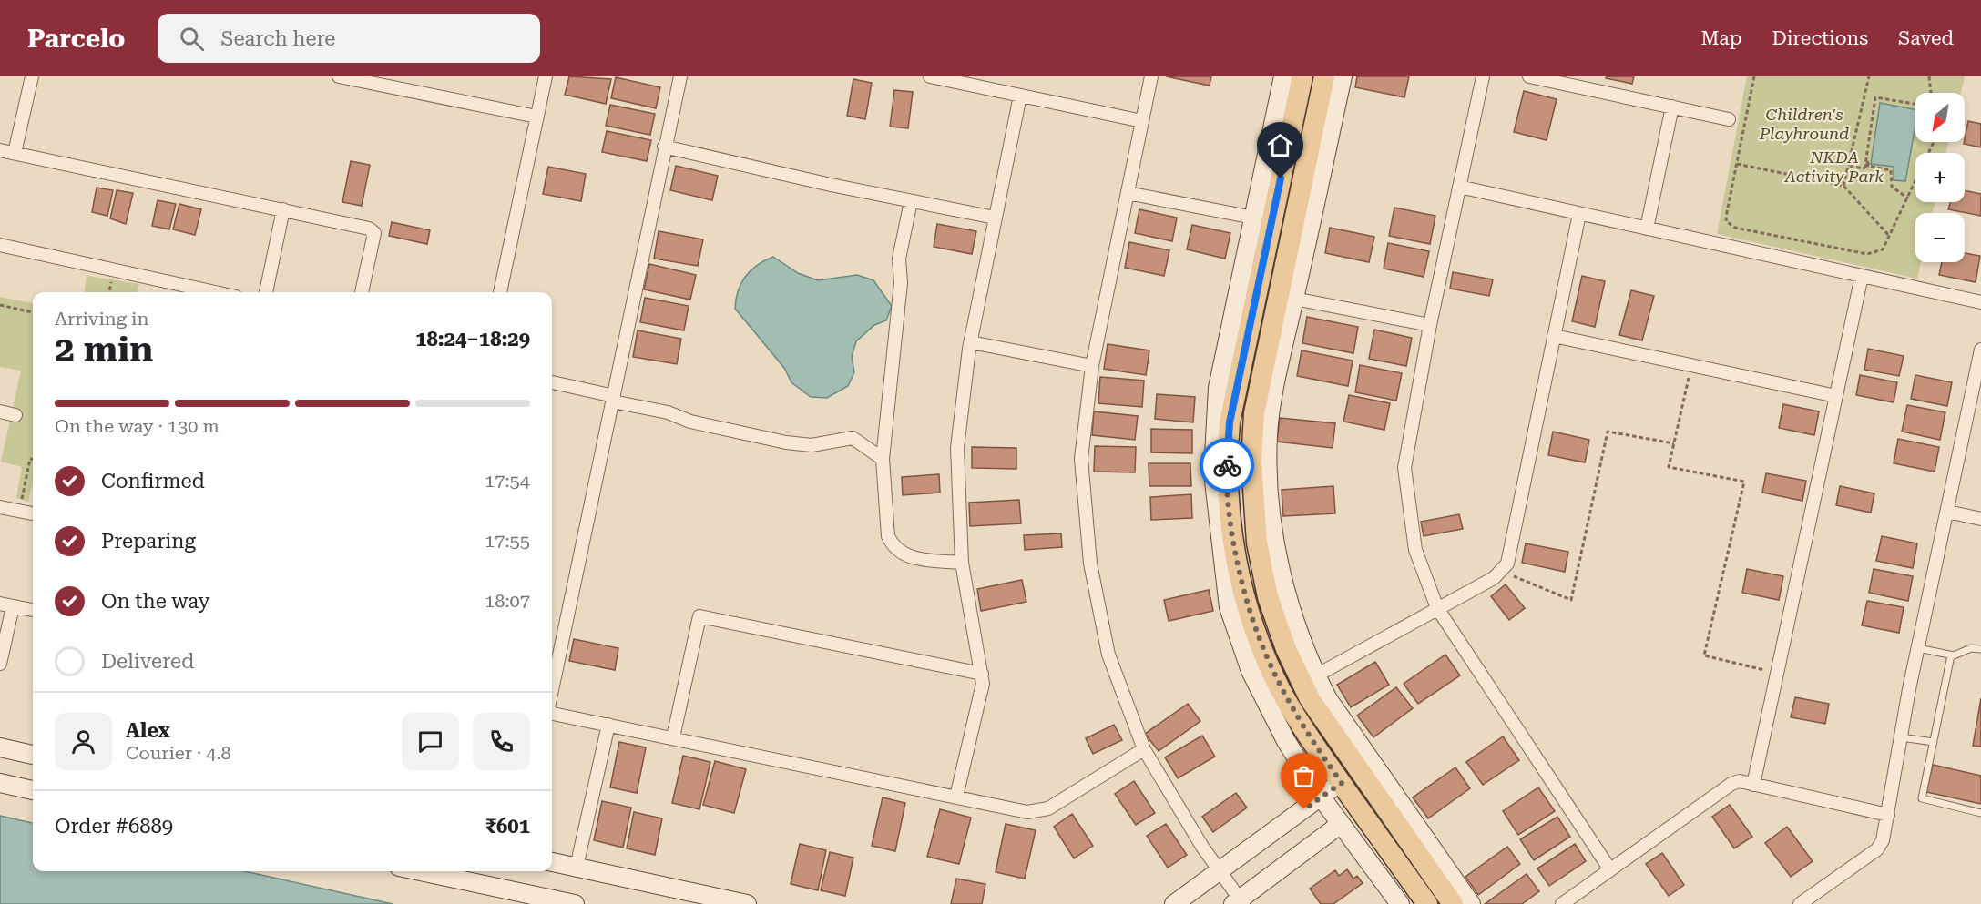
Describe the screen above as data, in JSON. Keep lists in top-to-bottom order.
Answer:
{
  "parks": ["Children's Playhround", "NKDA Activity Park"],
  "north": "bottom left",
  "page": {
    "header": "Parcelo",
    "search": "Search here",
    "nav": ["Map", "Directions", "Saved"],
    "map_buttons": ["+", "−"],
    "heading": ["2 min", "Arriving in", "18:24–18:29"],
    "panel": [
      "Alex",
      "Courier · 4.8",
      "Order #6889",
      "₹601"
    ],
    "bar": "On the way · 130 m",
    "list": [
      ["Confirmed", "17:54"],
      ["Preparing", "17:55"],
      ["On the way", "18:07"],
      "Delivered"
    ]
  }
}
